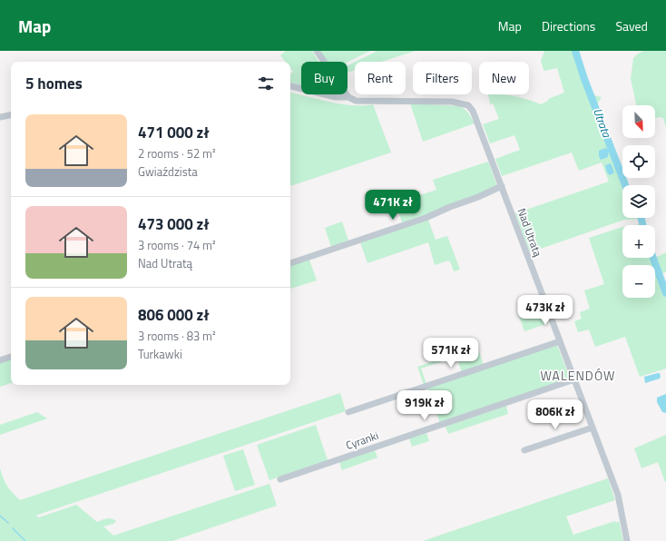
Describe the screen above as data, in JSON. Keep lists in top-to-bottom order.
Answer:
{
  "streets": {
    "street": ["Nad Utratą", "Cyranki"]
  },
  "crossings": [
    ["Nad Utratą", "Cyranki"]
  ],
  "districts": ["WALENDÓW"],
  "water": ["Utrata"],
  "north": "bottom right",
  "page": {
    "header": "Map",
    "nav": ["Map", "Directions", "Saved"],
    "chip": [
      "Buy",
      "Rent",
      "Filters",
      "New"
    ],
    "heading": "5 homes",
    "map_buttons": ["+", "−"],
    "list": [
      {
        "name": "471 000 zł",
        "note": "2 rooms · 52 m² · Gwiaździsta"
      },
      {
        "name": "473 000 zł",
        "note": "3 rooms · 74 m² · Nad Utratą"
      },
      {
        "name": "806 000 zł",
        "note": "3 rooms · 83 m² · Turkawki"
      }
    ],
    "price": [
      "471K zł",
      "473K zł",
      "571K zł",
      "919K zł",
      "806K zł"
    ]
  }
}
